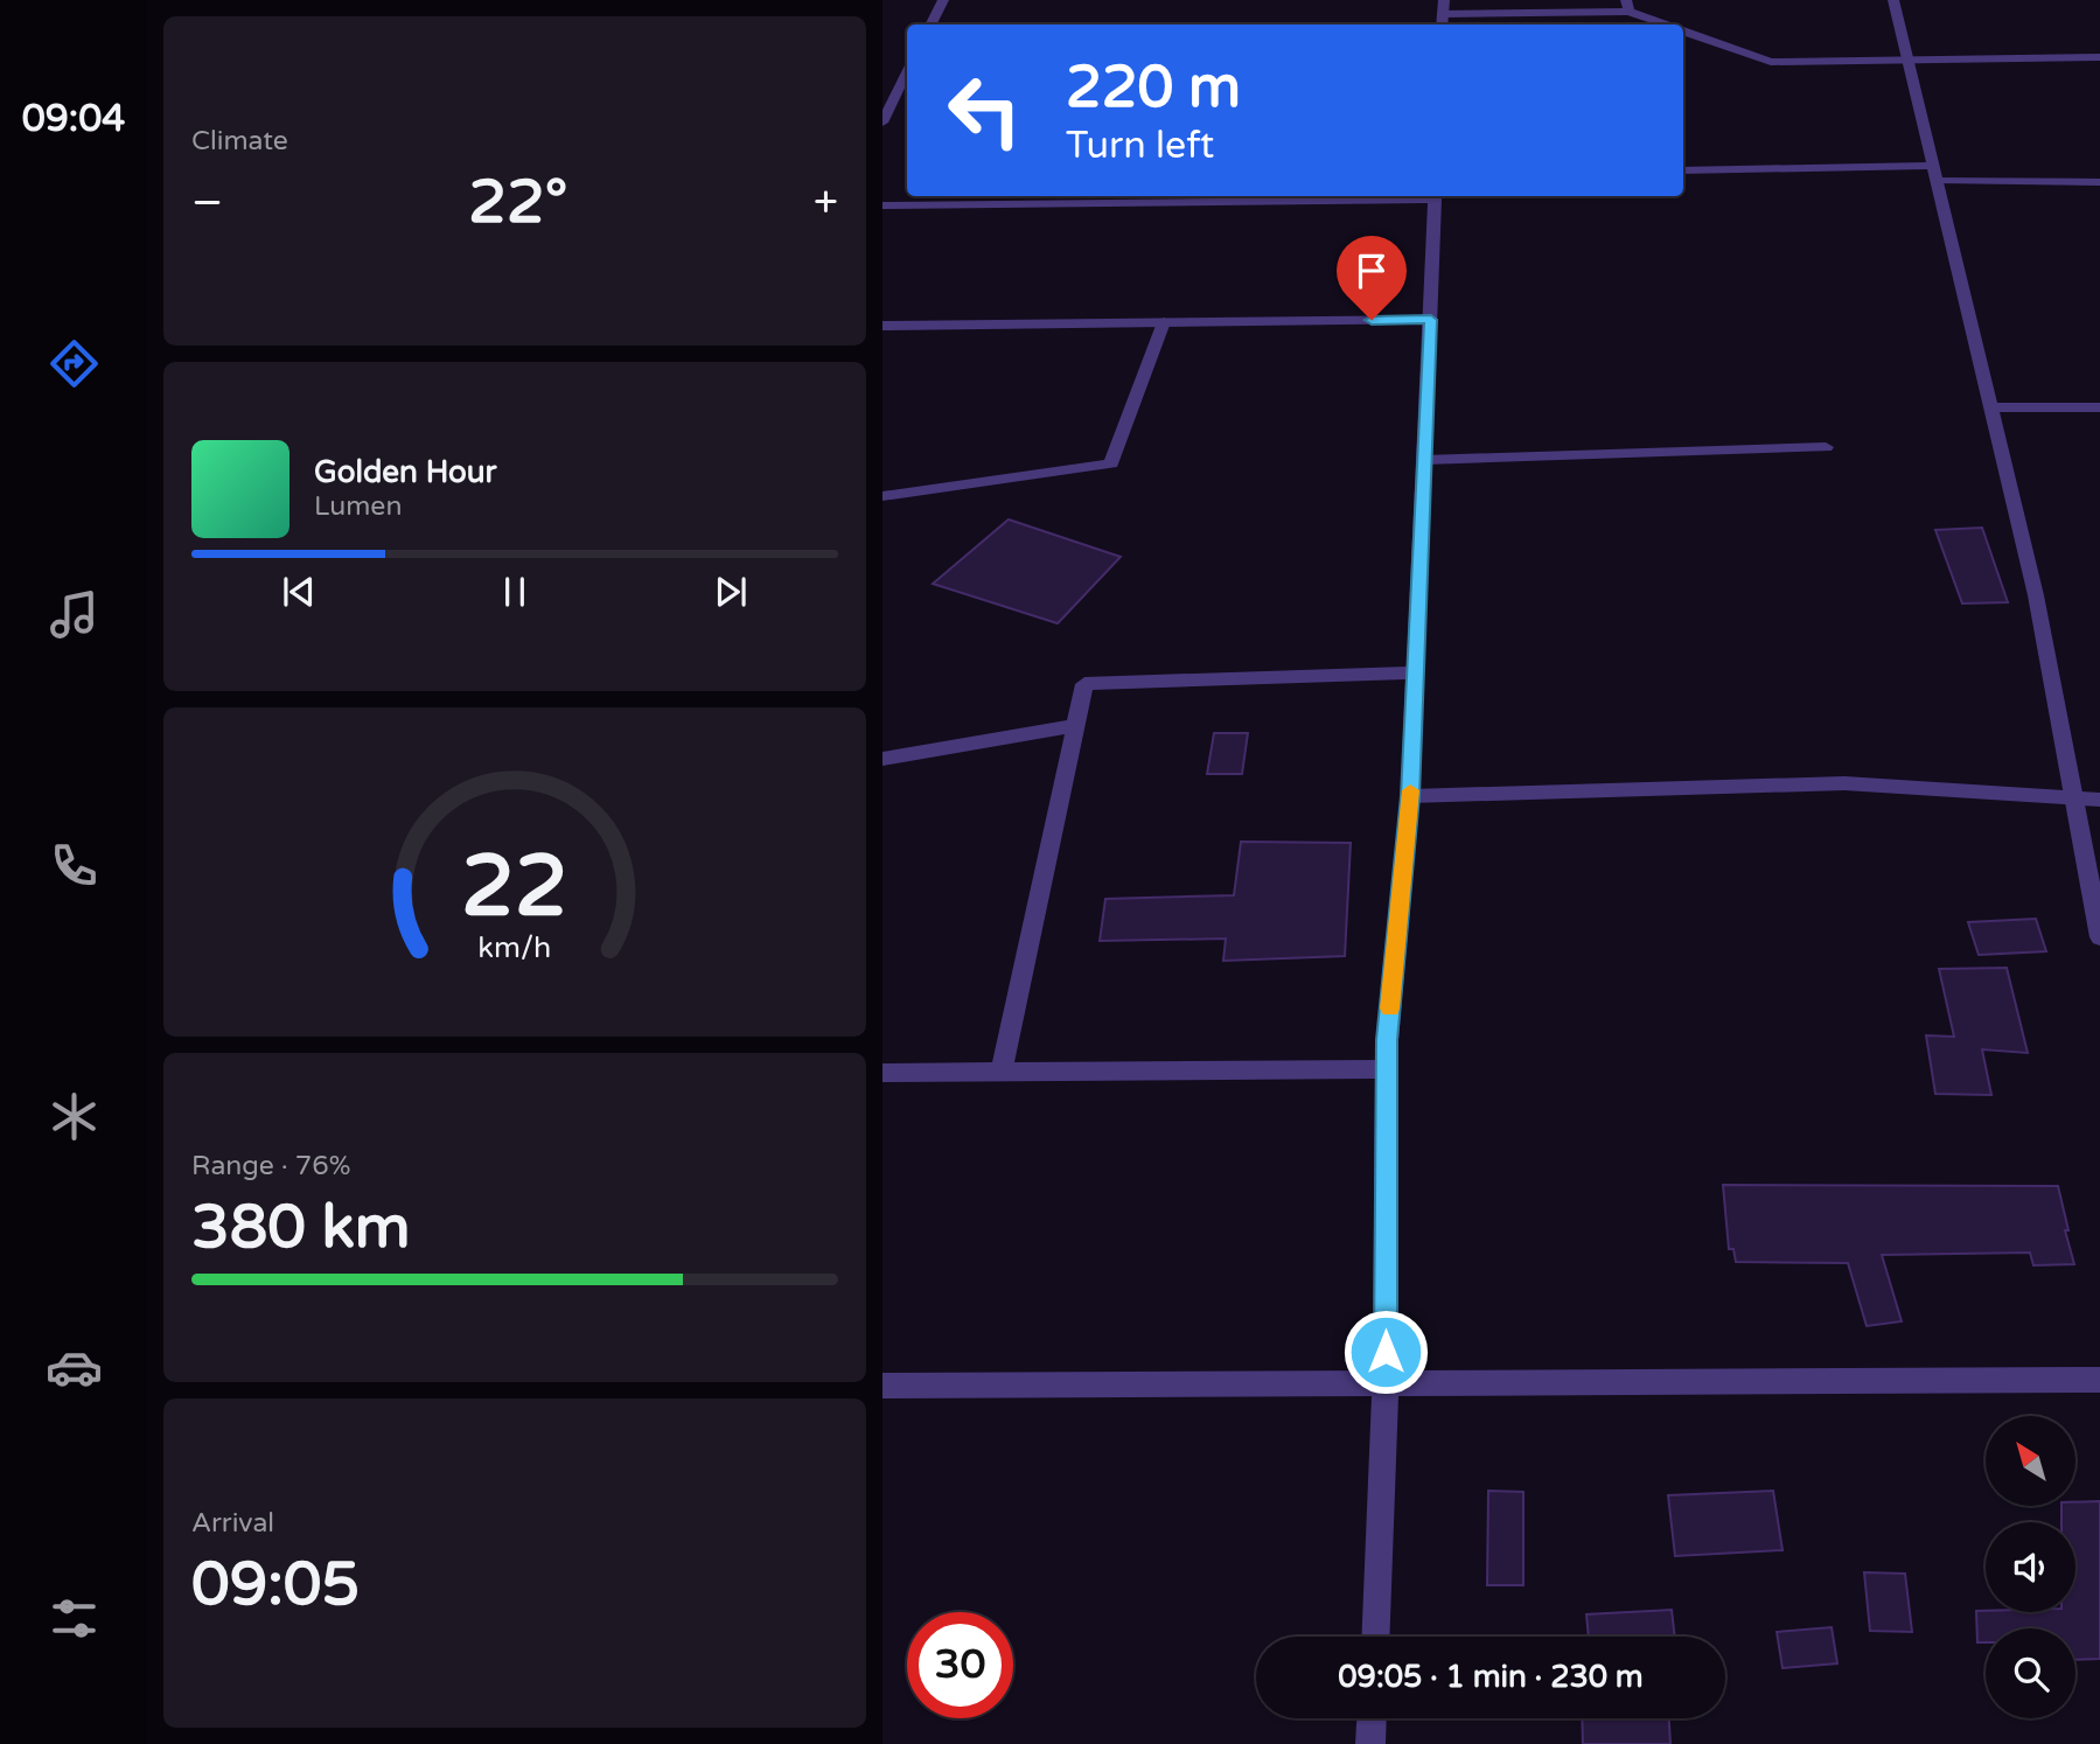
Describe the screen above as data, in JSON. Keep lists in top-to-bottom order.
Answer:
{
  "north": "top left",
  "page": {
    "tabs": "09:04",
    "tile": [
      "Climate",
      ["Range · 76%", "380 km"],
      ["Arrival", "09:05"]
    ],
    "turn": ["220 m", "Turn left"],
    "heat": ["−", "22°", "+"],
    "song": ["Golden Hour", "Lumen"],
    "limit": "30",
    "trip": "09:05 · 1 min · 230 m",
    "gauge": ["22", "km/h"]
  }
}
